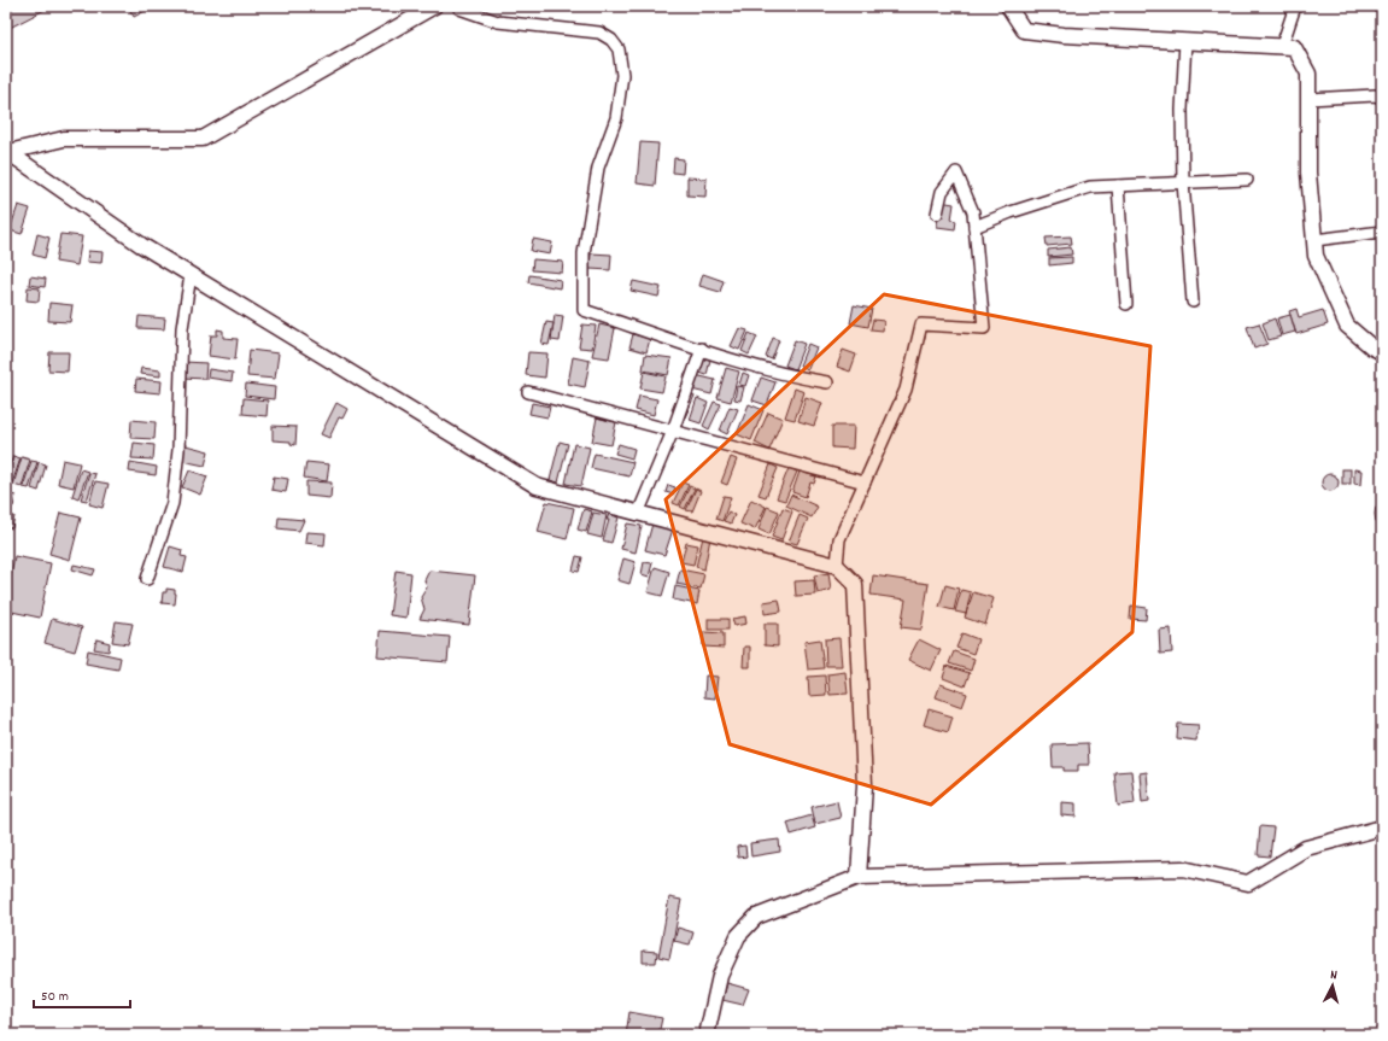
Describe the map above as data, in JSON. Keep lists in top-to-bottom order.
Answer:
{
  "scale_bar": "50 m",
  "north": "top"
}
